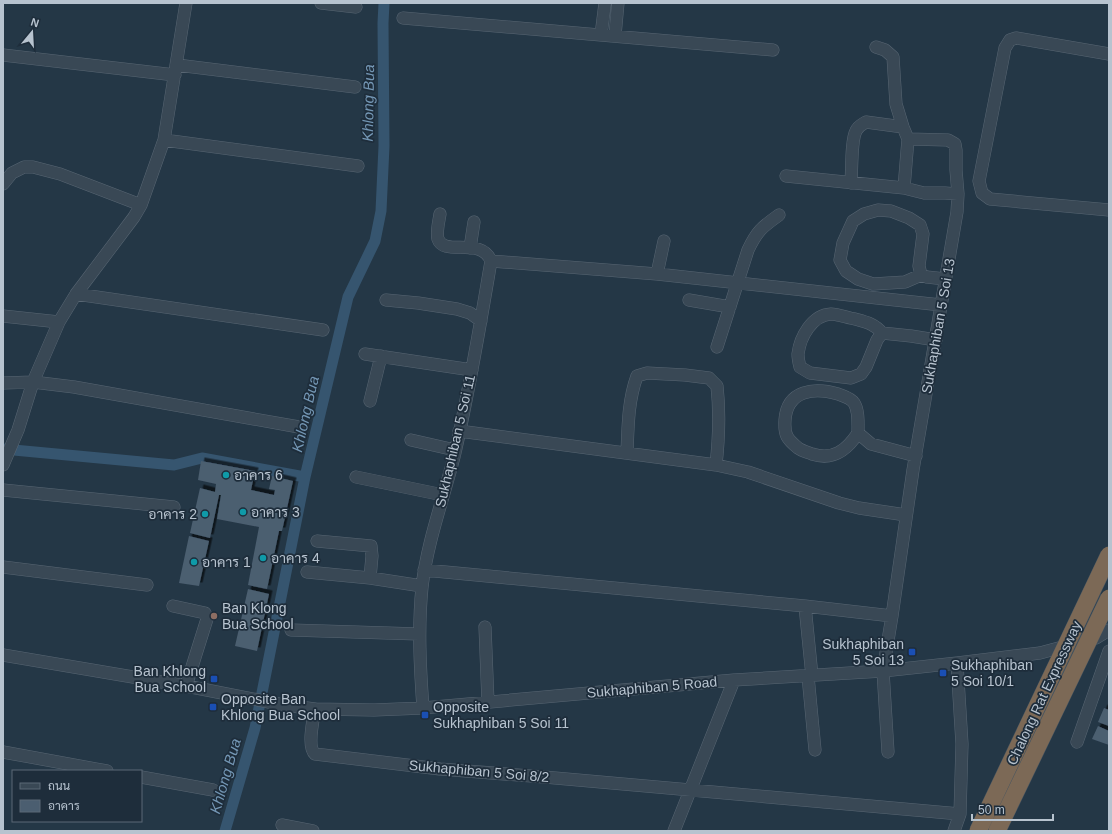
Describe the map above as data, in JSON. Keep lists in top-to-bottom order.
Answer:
{
  "streets": {
    "highway": ["Chalong Rat Expressway"],
    "street": [
      "Sukhaphiban 5 Soi 13",
      "Sukhaphiban 5 Soi 11",
      "Sukhaphiban 5 Road",
      "Sukhaphiban 5 Soi 8/2"
    ]
  },
  "crossings": [
    ["Sukhaphiban 5 Soi 13", "Sukhaphiban 5 Road"],
    ["Sukhaphiban 5 Soi 11", "Sukhaphiban 5 Road"],
    ["Sukhaphiban 5 Road", "Sukhaphiban 5 Soi 8/2"]
  ],
  "water": ["Khlong Bua"],
  "places": {
    "other": [
      "อาคาร 6",
      "อาคาร 3",
      "อาคาร 2",
      "อาคาร 4",
      "อาคาร 1",
      "Ban Klong Bua School"
    ],
    "transit": [
      "Sukhaphiban 5 Soi 13",
      "Sukhaphiban 5 Soi 10/1",
      "Ban Khlong Bua School",
      "Opposite Ban Khlong Bua School",
      "Opposite Sukhaphiban 5 Soi 11"
    ]
  },
  "legend": ["ถนน", "อาคาร"],
  "scale_bar": "50 m",
  "north": "top"
}
